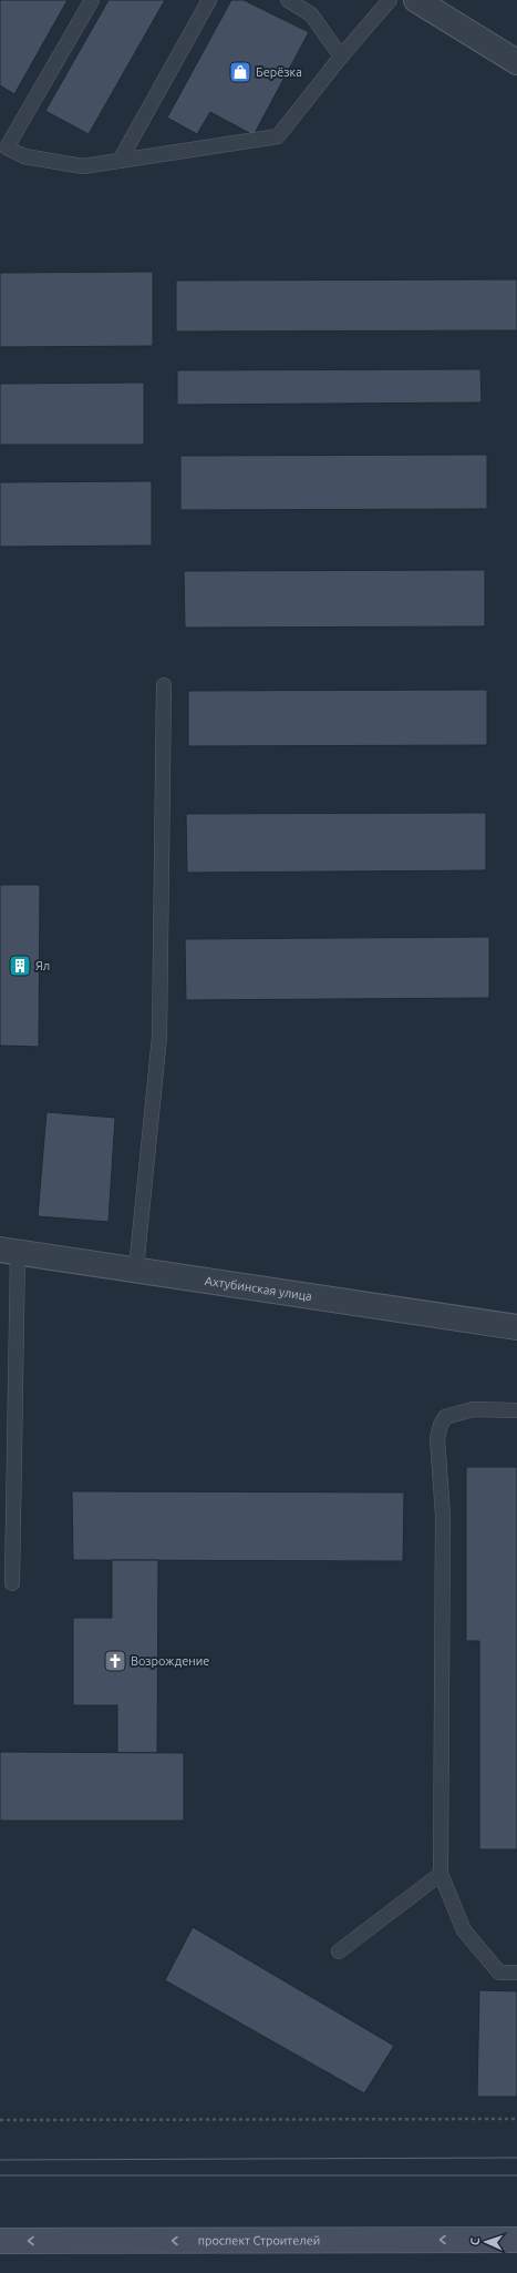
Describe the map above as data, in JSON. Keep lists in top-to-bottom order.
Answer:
{
  "streets": {
    "main road": ["проспект Строителей"],
    "street": ["Ахтубинская улица"]
  },
  "one_way": ["проспект Строителей"],
  "places": {
    "shop": ["Берёзка"],
    "building": ["Ял"],
    "church": ["Возрождение"]
  },
  "north": "left"
}
